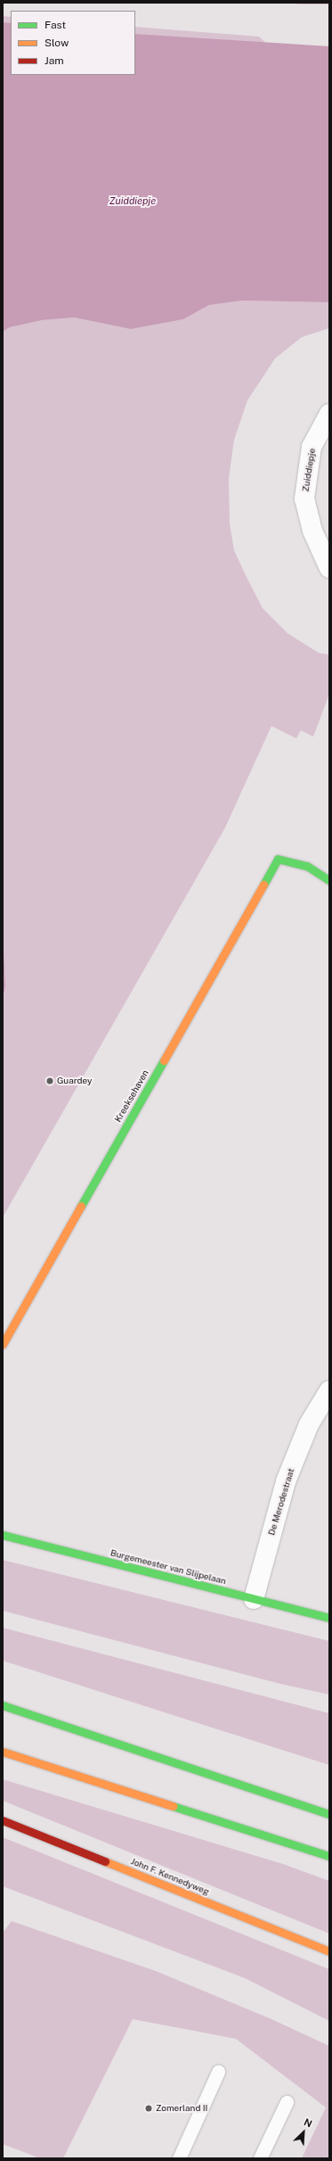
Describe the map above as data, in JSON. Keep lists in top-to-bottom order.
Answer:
{
  "streets": {
    "main road": ["Kreeksehaven", "Burgemeester van Slijpelaan", "John F. Kennedyweg"],
    "street": ["Zuiddiepje", "De Merodestraat"]
  },
  "crossings": [
    ["De Merodestraat", "Burgemeester van Slijpelaan"]
  ],
  "water": ["Zuiddiepje"],
  "places": ["Guardey", "Zomerland II"],
  "legend": ["Fast", "Slow", "Jam"],
  "north": "top right"
}
